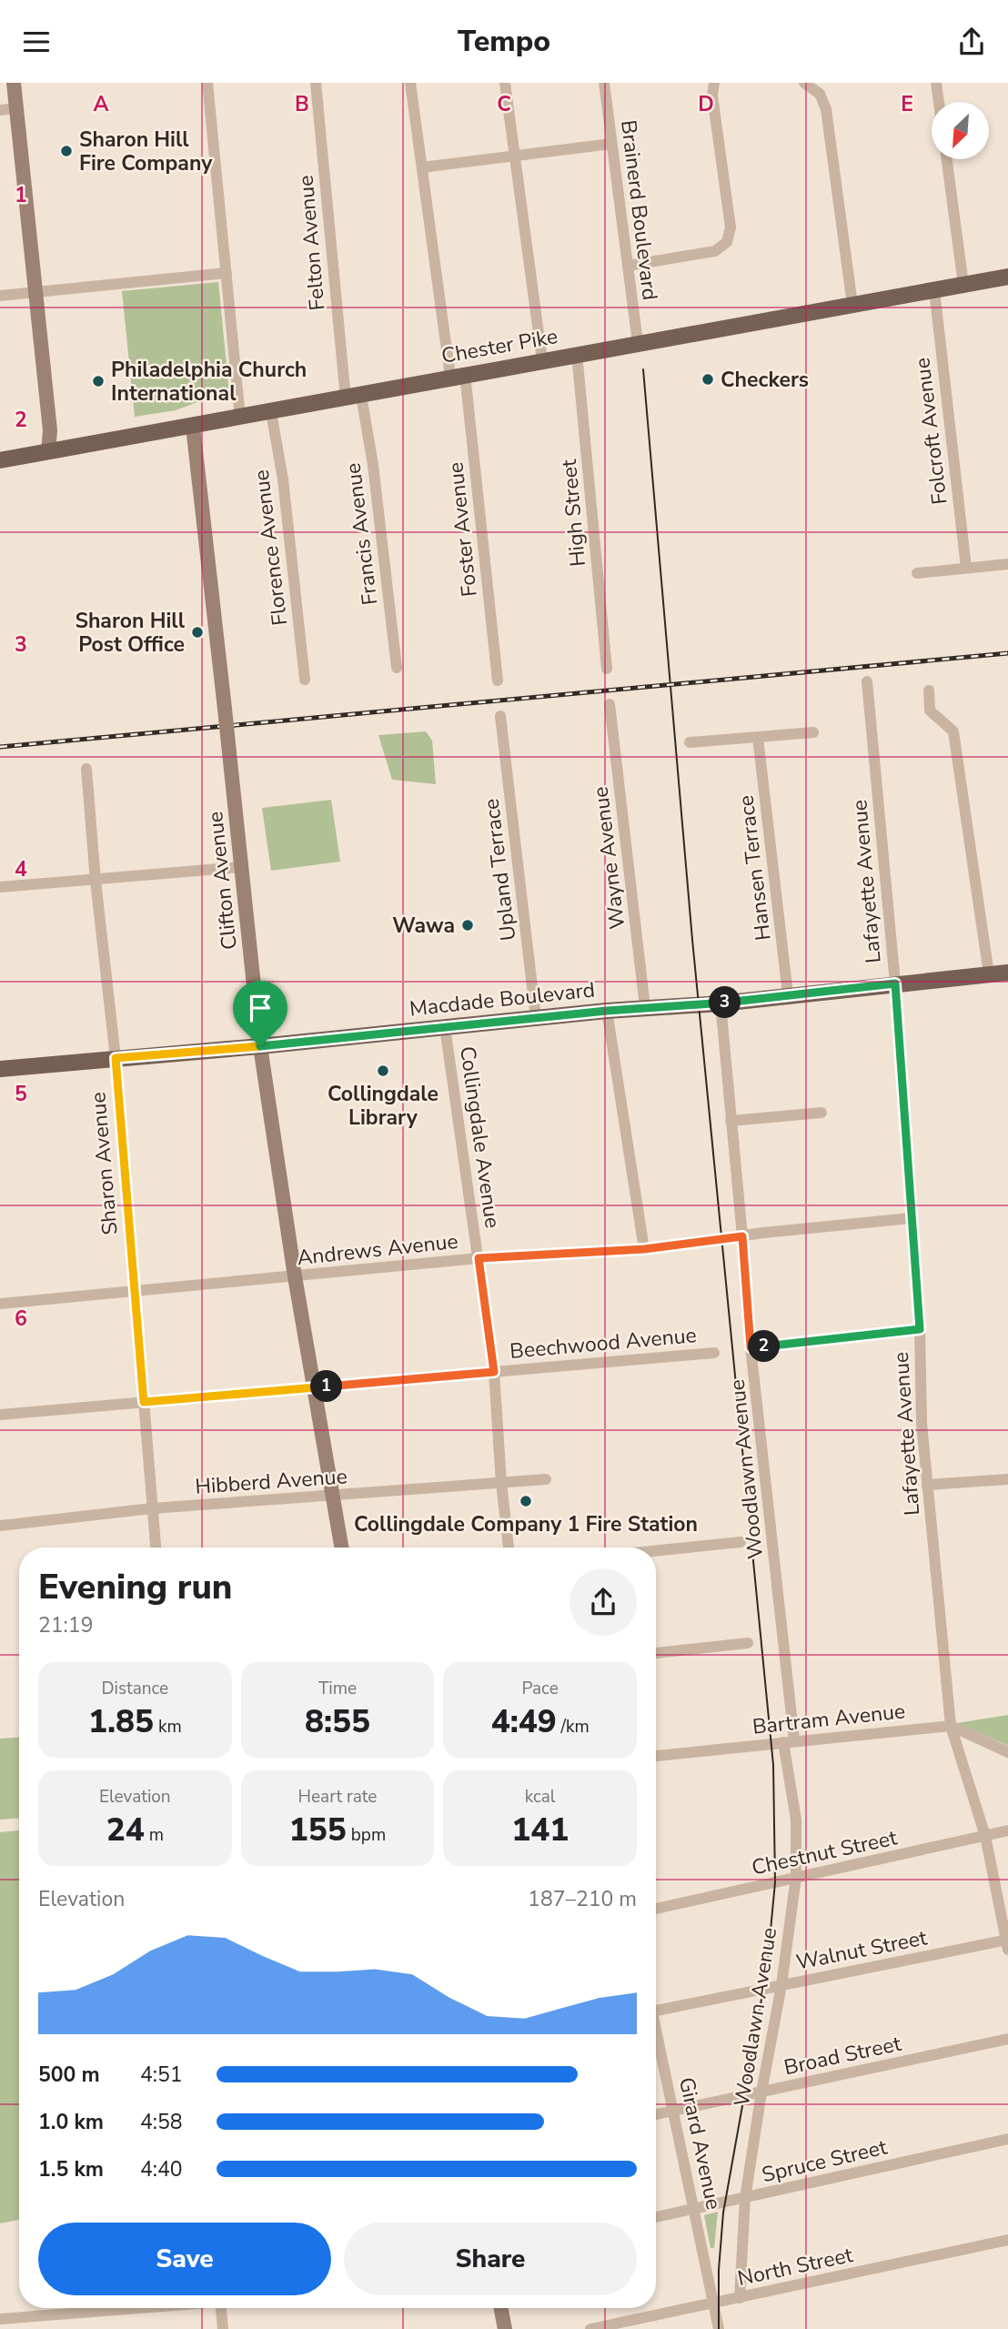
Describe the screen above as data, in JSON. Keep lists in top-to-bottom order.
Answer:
{
  "streets": {
    "main road": ["Chester Pike", "Macdade Boulevard"],
    "street": [
      "Brainerd Boulevard",
      "Felton Avenue",
      "Folcroft Avenue",
      "High Street",
      "Foster Avenue",
      "Francis Avenue",
      "Florence Avenue",
      "Wayne Avenue",
      "Hansen Terrace",
      "Upland Terrace",
      "Clifton Avenue",
      "Lafayette Avenue",
      "Collingdale Avenue",
      "Sharon Avenue",
      "Andrews Avenue",
      "Beechwood Avenue",
      "Woodlawn Avenue",
      "Hibberd Avenue",
      "Bartram Avenue",
      "Chestnut Street",
      "Walnut Street",
      "Broad Street",
      "Girard Avenue",
      "Spruce Street",
      "North Street"
    ]
  },
  "crossings": [
    ["Brainerd Boulevard", "Chester Pike"],
    ["Felton Avenue", "Chester Pike"],
    ["Felton Avenue", "Francis Avenue"],
    ["Chester Pike", "Folcroft Avenue"],
    ["Chester Pike", "High Street"],
    ["Chester Pike", "Foster Avenue"],
    ["Chester Pike", "Francis Avenue"],
    ["Chester Pike", "Florence Avenue"],
    ["Chester Pike", "Clifton Avenue"],
    ["Wayne Avenue", "Macdade Boulevard"],
    ["Hansen Terrace", "Macdade Boulevard"],
    ["Upland Terrace", "Macdade Boulevard"],
    ["Clifton Avenue", "Macdade Boulevard"],
    ["Clifton Avenue", "Andrews Avenue"],
    ["Clifton Avenue", "Beechwood Avenue"],
    ["Clifton Avenue", "Hibberd Avenue"],
    ["Lafayette Avenue", "Macdade Boulevard"],
    ["Lafayette Avenue", "Andrews Avenue"],
    ["Lafayette Avenue", "Bartram Avenue"],
    ["Lafayette Avenue", "Chestnut Street"],
    ["Lafayette Avenue", "Walnut Street"],
    ["Macdade Boulevard", "Collingdale Avenue"],
    ["Macdade Boulevard", "Sharon Avenue"],
    ["Macdade Boulevard", "Woodlawn Avenue"],
    ["Collingdale Avenue", "Andrews Avenue"],
    ["Collingdale Avenue", "Beechwood Avenue"],
    ["Collingdale Avenue", "Hibberd Avenue"],
    ["Sharon Avenue", "Andrews Avenue"],
    ["Sharon Avenue", "Beechwood Avenue"],
    ["Sharon Avenue", "Hibberd Avenue"],
    ["Andrews Avenue", "Woodlawn Avenue"],
    ["Woodlawn Avenue", "Bartram Avenue"],
    ["Woodlawn Avenue", "Chestnut Street"],
    ["Woodlawn Avenue", "Walnut Street"],
    ["Woodlawn Avenue", "Broad Street"],
    ["Woodlawn Avenue", "Spruce Street"],
    ["Woodlawn Avenue", "North Street"],
    ["Broad Street", "Girard Avenue"],
    ["Girard Avenue", "Spruce Street"],
    ["Girard Avenue", "North Street"]
  ],
  "places": [
    "Sharon Hill Fire Company",
    "Checkers",
    "Philadelphia Church International",
    "Sharon Hill Post Office",
    "Wawa",
    "Collingdale Library",
    "Collingdale Company 1 Fire Station"
  ],
  "north": "bottom left",
  "page": {
    "header": "Tempo",
    "pins": ["3", "2", "1"],
    "heading": ["Evening run", "21:19"],
    "stats": [
      ["Distance", "1.85 km"],
      ["Time", "8:55"],
      ["Pace", "4:49 /km"],
      ["Elevation", "24 m"],
      ["Heart rate", "155 bpm"],
      ["kcal", "141"]
    ],
    "chart": ["Elevation", "187–210 m"],
    "list": [
      {
        "name": "500 m",
        "note": "4:51"
      },
      {
        "name": "1.0 km",
        "note": "4:58"
      },
      {
        "name": "1.5 km",
        "note": "4:40"
      }
    ],
    "buttons": ["Save", "Share"]
  },
  "grid": {
    "columns": [
      "A",
      "B",
      "C",
      "D",
      "E"
    ],
    "rows": [
      "1",
      "2",
      "3",
      "4",
      "5",
      "6"
    ]
  }
}
